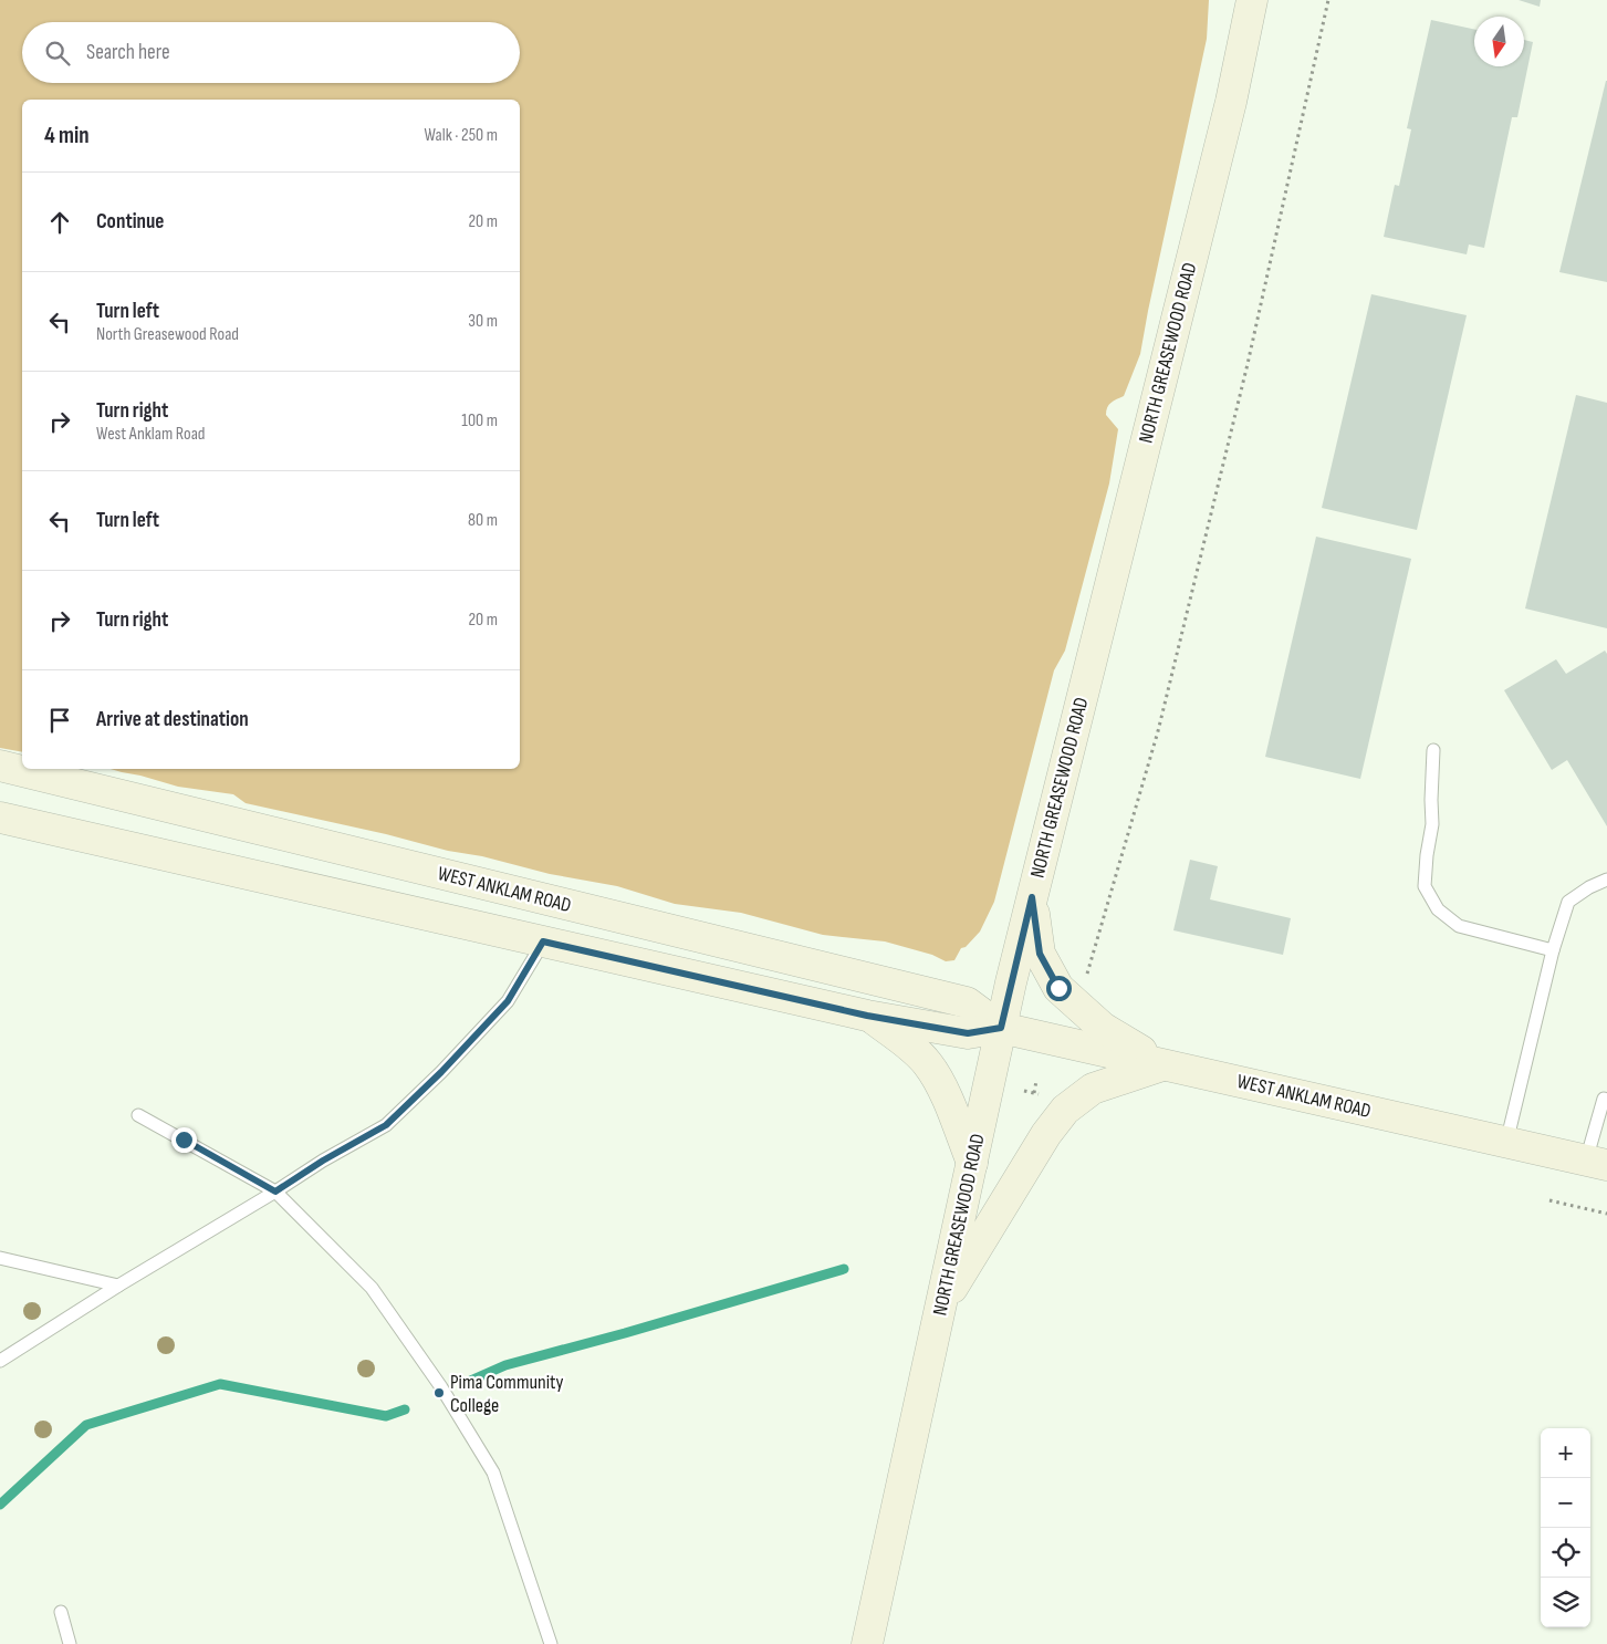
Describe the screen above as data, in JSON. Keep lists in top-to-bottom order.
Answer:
{
  "streets": {
    "main road": ["NORTH GREASEWOOD ROAD", "WEST ANKLAM ROAD"]
  },
  "crossings": [
    ["NORTH GREASEWOOD ROAD", "WEST ANKLAM ROAD"]
  ],
  "places": ["Pima Community College"],
  "north": "bottom",
  "page": {
    "search": "Search here",
    "heading": ["4 min", "Walk · 250 m"],
    "list": [
      ["Continue", "20 m"],
      ["Turn left", "North Greasewood Road", "30 m"],
      ["Turn right", "West Anklam Road", "100 m"],
      ["Turn left", "80 m"],
      ["Turn right", "20 m"],
      "Arrive at destination"
    ],
    "map_buttons": ["+", "−"]
  }
}
